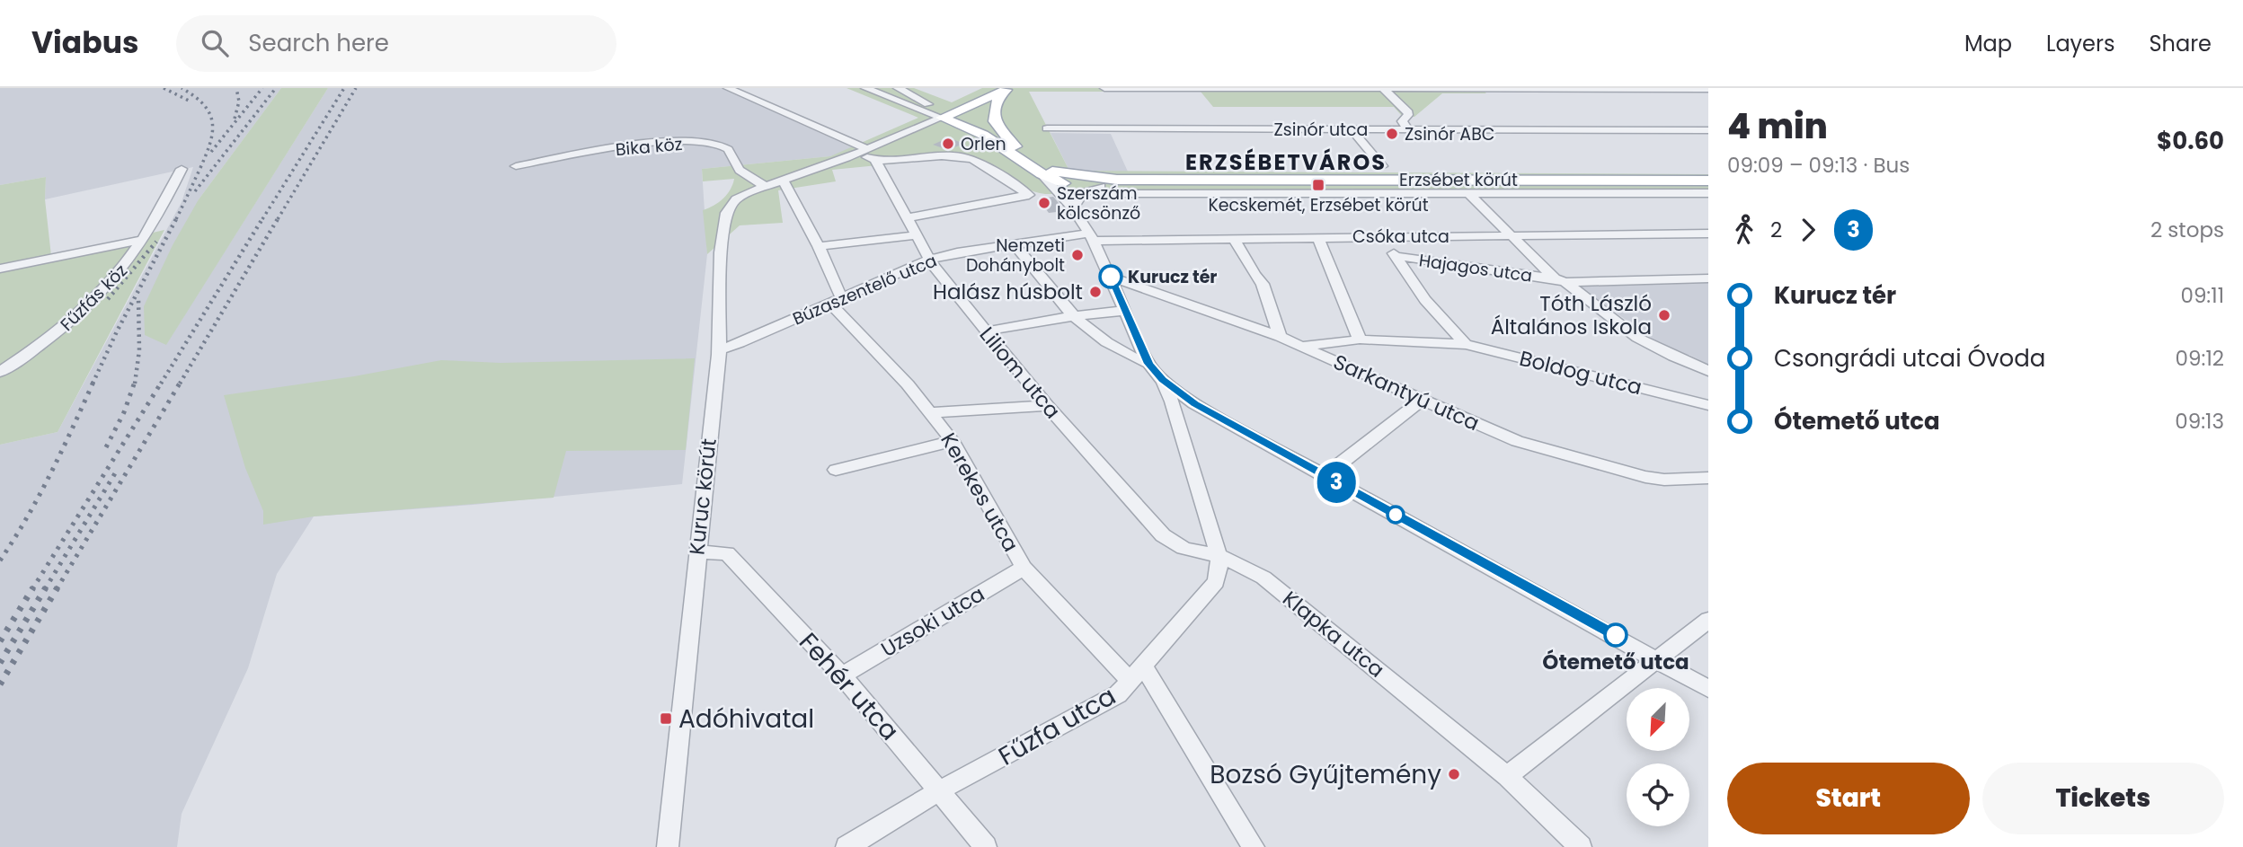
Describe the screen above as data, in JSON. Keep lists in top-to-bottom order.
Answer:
{
  "streets": {
    "main road": ["Erzsébet körút"],
    "street": [
      "Zsinór utca",
      "Bika köz",
      "Csóka utca",
      "Hajagos utca",
      "Búzaszentelő utca",
      "Fűzfás köz",
      "Liliom utca",
      "Boldog utca",
      "Sarkantyú utca",
      "Kerekes utca",
      "Kuruc körút",
      "Uzsoki utca",
      "Klapka utca",
      "Fehér utca",
      "Fűzfa utca"
    ]
  },
  "crossings": [
    ["Bika köz", "Kuruc körút"],
    ["Csóka utca", "Búzaszentelő utca"],
    ["Búzaszentelő utca", "Liliom utca"],
    ["Búzaszentelő utca", "Kerekes utca"],
    ["Búzaszentelő utca", "Kuruc körút"],
    ["Liliom utca", "Klapka utca"],
    ["Liliom utca", "Fűzfa utca"],
    ["Boldog utca", "Sarkantyú utca"],
    ["Kerekes utca", "Uzsoki utca"],
    ["Kerekes utca", "Fűzfa utca"],
    ["Kuruc körút", "Fehér utca"],
    ["Uzsoki utca", "Fehér utca"],
    ["Klapka utca", "Fűzfa utca"],
    ["Fehér utca", "Fűzfa utca"]
  ],
  "districts": ["ERZSÉBETVÁROS"],
  "places": {
    "other": [
      "Zsinór ABC",
      "Orlen",
      "Szerszám kölcsönző",
      "Nemzeti Dohánybolt",
      "Kurucz tér",
      "Halász húsbolt",
      "Tóth László Általános Iskola",
      "Ótemető utca",
      "Bozsó Gyűjtemény"
    ],
    "transit": ["Kecskemét, Erzsébet körút", "Adóhivatal"]
  },
  "lines": ["bus line 3"],
  "north": "bottom left",
  "page": {
    "header": "Viabus",
    "search": "Search here",
    "nav": ["Map", "Layers", "Share"],
    "on_map": "3",
    "heading": ["4 min", "09:09 – 09:13 · Bus", "$0.60"],
    "legs": ["2", "3", "2 stops"],
    "list": [
      {
        "name": "Kurucz tér",
        "value": "09:11"
      },
      {
        "name": "Csongrádi utcai Óvoda",
        "value": "09:12"
      },
      {
        "name": "Ótemető utca",
        "value": "09:13"
      }
    ],
    "buttons": ["Start", "Tickets"]
  }
}
